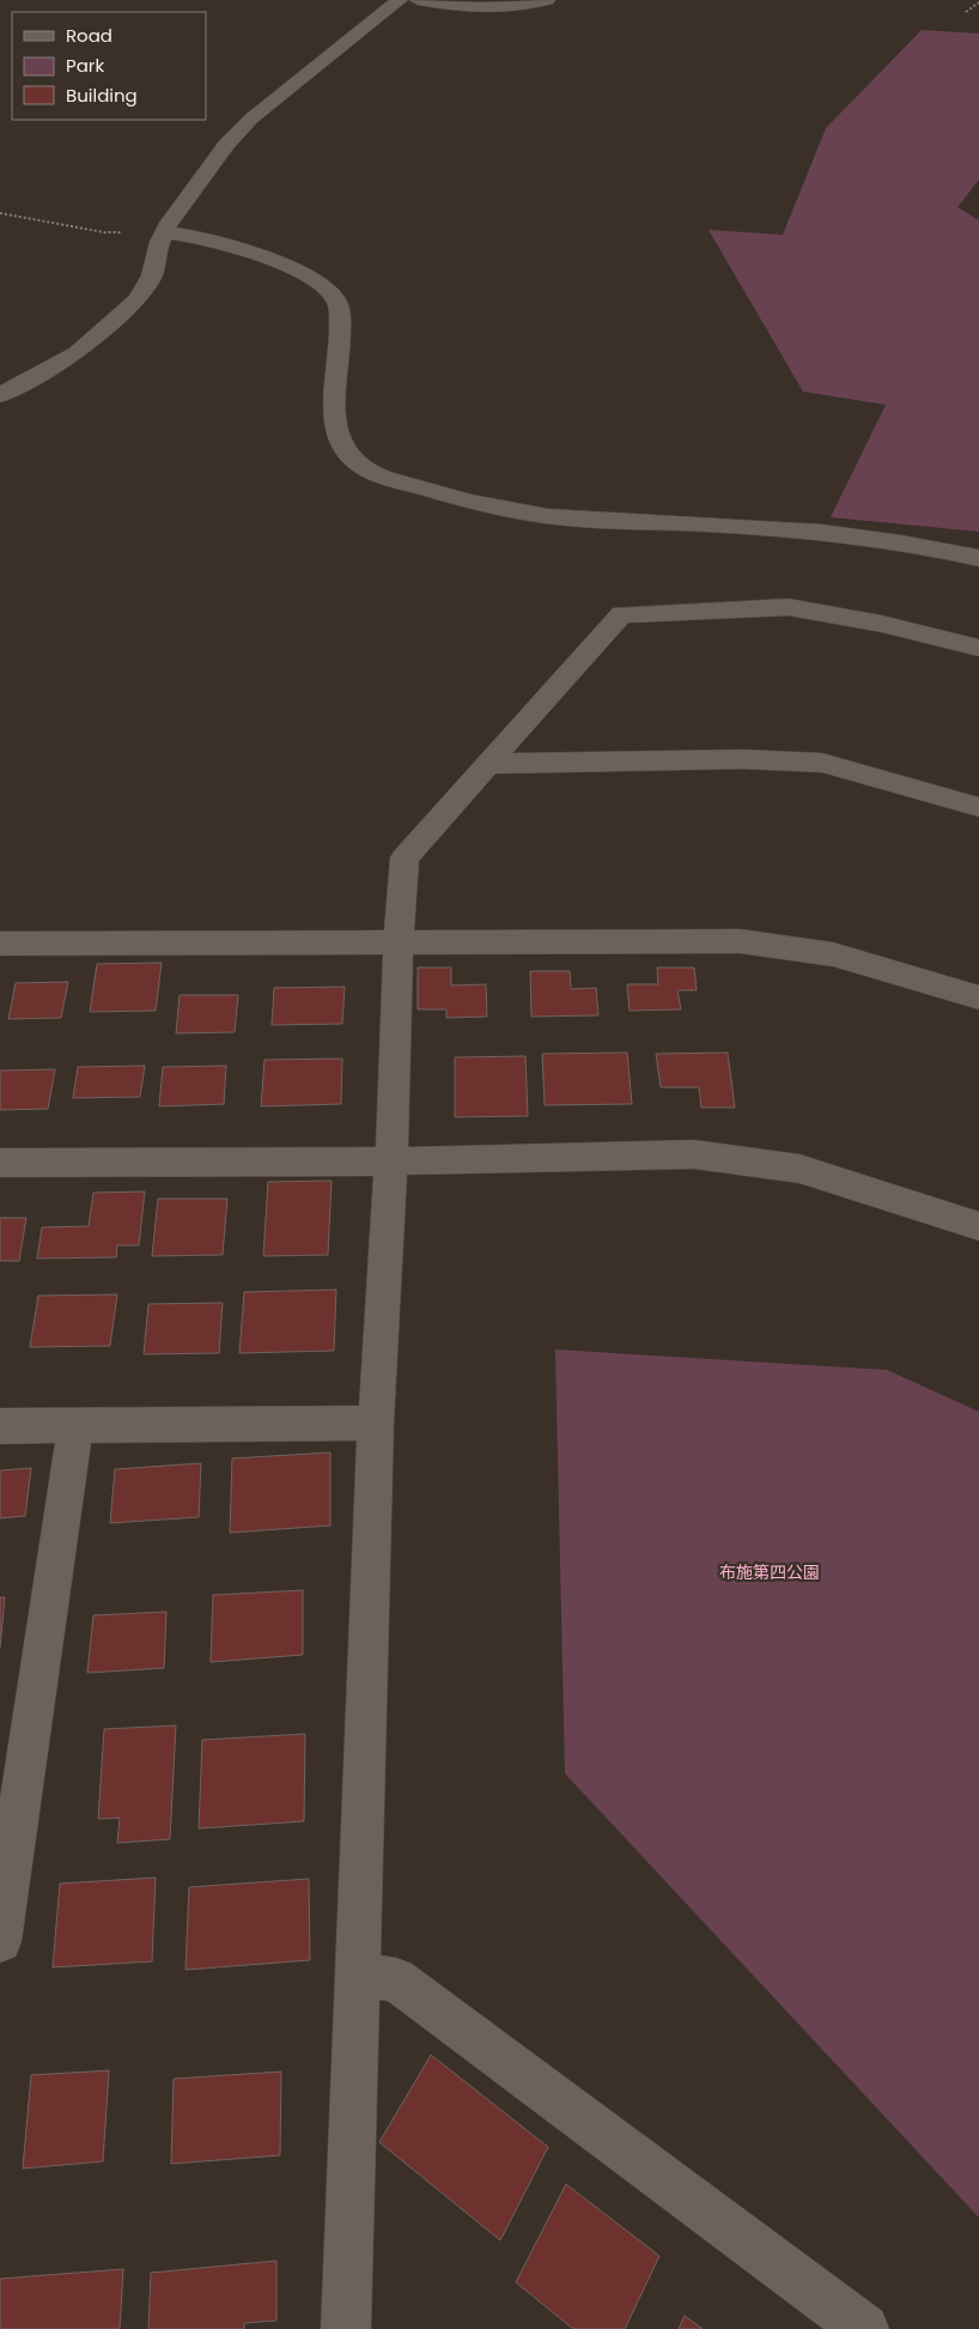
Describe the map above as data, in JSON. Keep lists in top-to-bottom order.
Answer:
{
  "parks": ["布施第四公園"],
  "legend": ["Road", "Park", "Building"]
}
